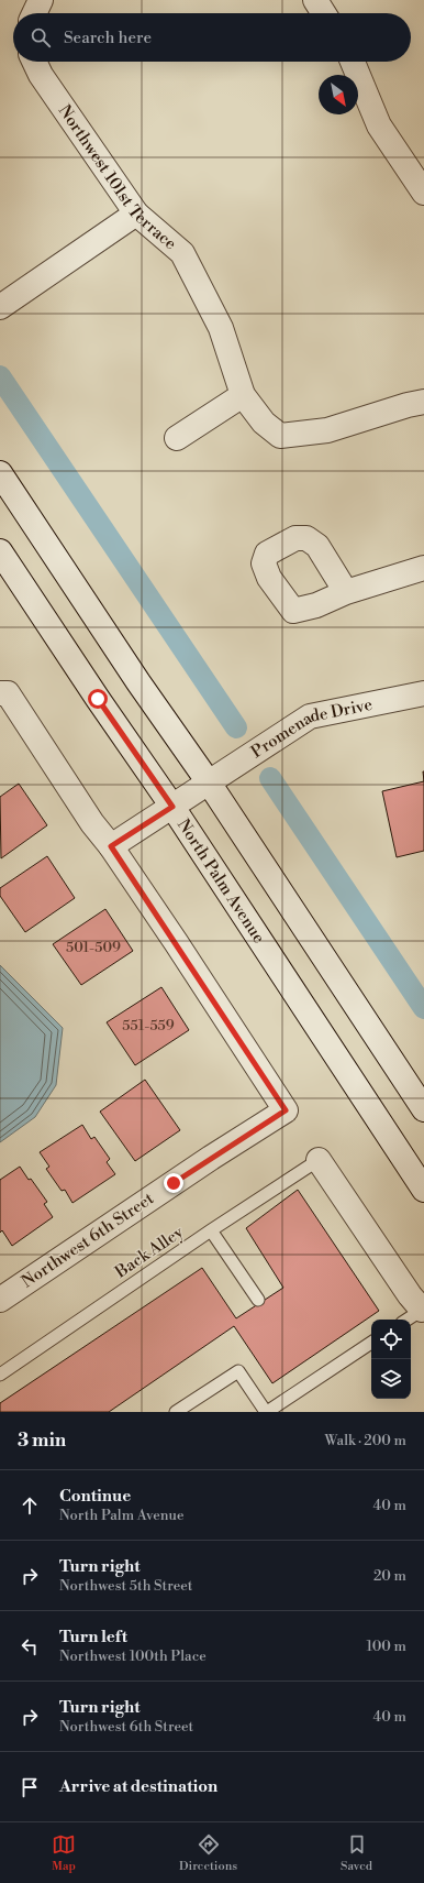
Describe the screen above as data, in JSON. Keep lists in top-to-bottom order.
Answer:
{
  "streets": {
    "street": [
      "Northwest 101st Terrace",
      "Promenade Drive",
      "North Palm Avenue",
      "Northwest 6th Street"
    ],
    "lane": ["Back Alley"]
  },
  "crossings": [
    ["Promenade Drive", "North Palm Avenue"],
    ["Promenade Drive", "Northwest 6th Street"]
  ],
  "house_numbers": ["501-509", "551-559"],
  "north": "bottom right",
  "page": {
    "search": "Search here",
    "heading": ["3 min", "Walk · 200 m"],
    "list": [
      ["Continue", "North Palm Avenue", "40 m"],
      ["Turn right", "Northwest 5th Street", "20 m"],
      ["Turn left", "Northwest 100th Place", "100 m"],
      ["Turn right", "Northwest 6th Street", "40 m"],
      "Arrive at destination"
    ],
    "nav": ["Map", "Directions", "Saved"]
  }
}
